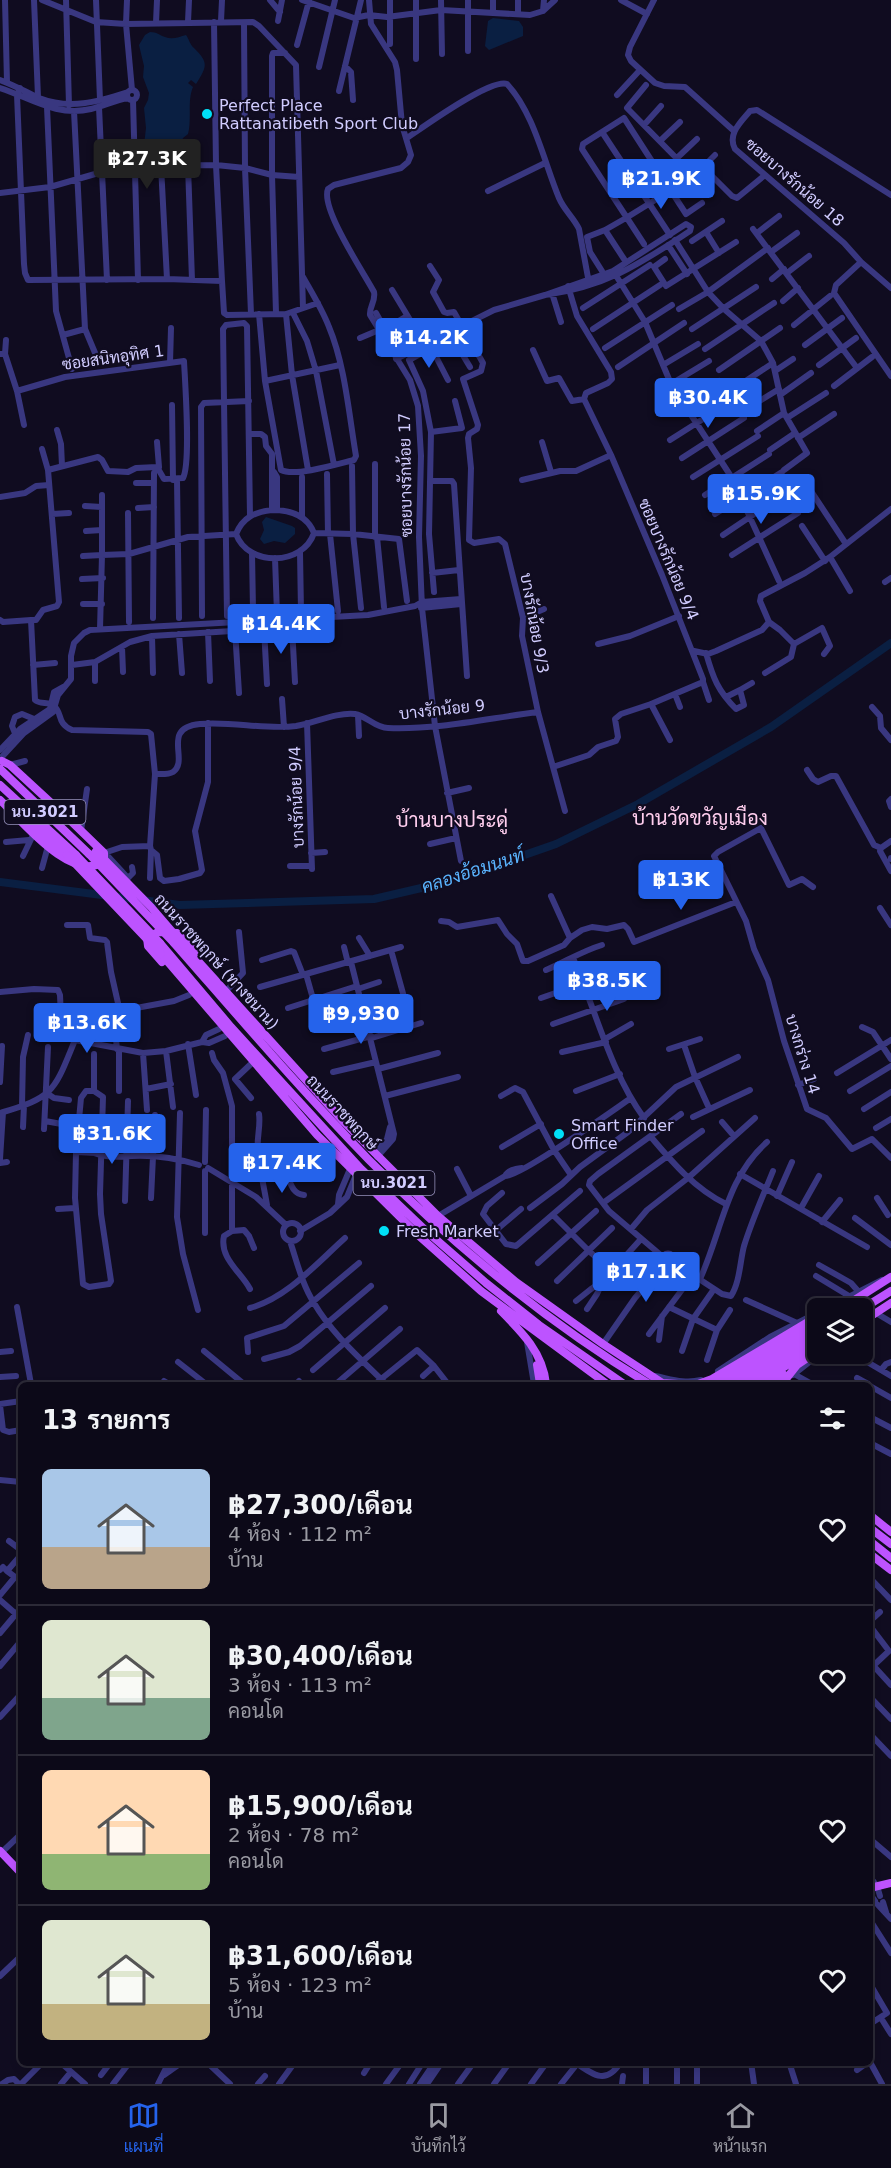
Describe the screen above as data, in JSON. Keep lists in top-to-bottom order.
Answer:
{
  "streets": {
    "main road": ["นบ.3021", "ถนนราชพฤกษ์ (ทางขนาน)", "ถนนราชพฤกษ์"],
    "street": [
      "ซอยบางรักน้อย 18",
      "ซอยสนิทอุทิศ 1",
      "ซอยบางรักน้อย 17",
      "ซอยบางรักน้อย 9/4",
      "บางรักน้อย 9/3",
      "บางรักน้อย 9",
      "บางรักน้อย 9/4",
      "บางกร่าง 14"
    ]
  },
  "crossings": [
    ["ซอยบางรักน้อย 17", "บางรักน้อย 9"],
    ["บางรักน้อย 9/3", "บางรักน้อย 9"],
    ["ถนนราชพฤกษ์ (ทางขนาน)", "ถนนราชพฤกษ์"]
  ],
  "districts": ["บ้านวัดขวัญเมือง", "บ้านบางประดู่"],
  "water": ["คลองอ้อมนนท์"],
  "places": ["Perfect Place Rattanatibeth Sport Club", "Smart Finder Office", "Fresh Market"],
  "page": {
    "price": [
      "฿27.3K",
      "฿21.9K",
      "฿14.2K",
      "฿30.4K",
      "฿15.9K",
      "฿14.4K",
      "฿13K",
      "฿38.5K",
      "฿9,930",
      "฿13.6K",
      "฿31.6K",
      "฿17.4K",
      "฿17.1K"
    ],
    "heading": "13 รายการ",
    "list": [
      {
        "name": "฿27,300/เดือน",
        "note": "4 ห้อง · 112 m² · บ้าน"
      },
      {
        "name": "฿30,400/เดือน",
        "note": "3 ห้อง · 113 m² · คอนโด"
      },
      {
        "name": "฿15,900/เดือน",
        "note": "2 ห้อง · 78 m² · คอนโด"
      },
      {
        "name": "฿31,600/เดือน",
        "note": "5 ห้อง · 123 m² · บ้าน"
      }
    ],
    "tabs": ["แผนที่", "บันทึกไว้", "หน้าแรก"]
  }
}
